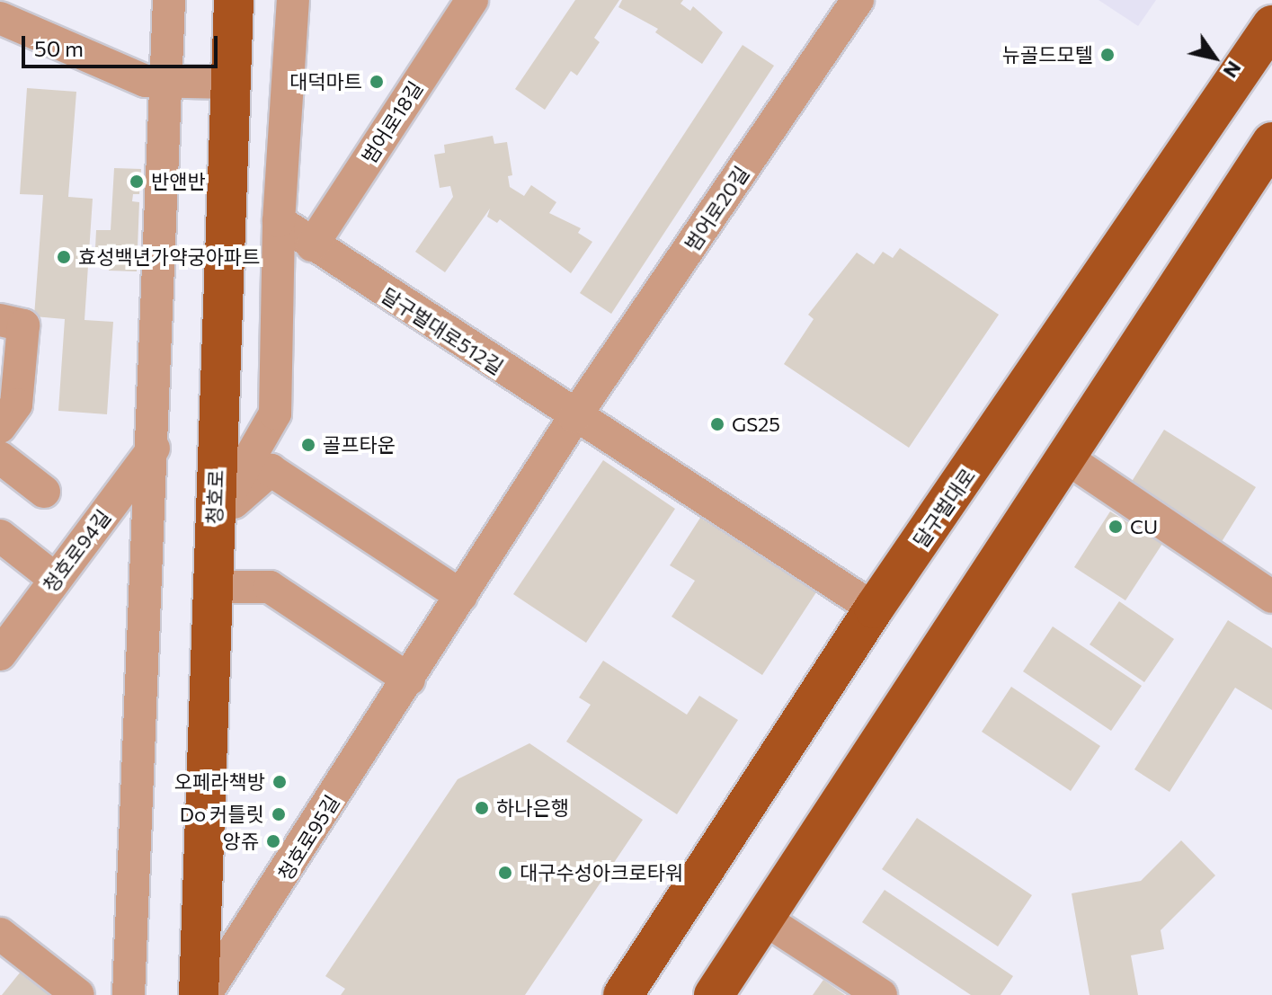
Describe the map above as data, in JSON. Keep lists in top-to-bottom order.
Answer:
{
  "streets": {
    "main road": ["청호로", "달구벌대로"],
    "street": [
      "범어로18길",
      "범어로20길",
      "달구벌대로512길",
      "청호로94길",
      "청호로95길"
    ]
  },
  "crossings": [
    ["범어로18길", "달구벌대로512길"],
    ["범어로20길", "달구벌대로512길"],
    ["범어로20길", "청호로95길"],
    ["달구벌대로512길", "달구벌대로"],
    ["달구벌대로512길", "청호로95길"]
  ],
  "places": [
    "뉴골드모텔",
    "대덕마트",
    "반앤반",
    "효성백년가약궁아파트",
    "GS25",
    "골프타운",
    "CU",
    "오페라책방",
    "하나은행",
    "Do 커틀릿",
    "앙쥬",
    "대구수성아크로타워"
  ],
  "scale_bar": "50 m",
  "north": "bottom right"
}
